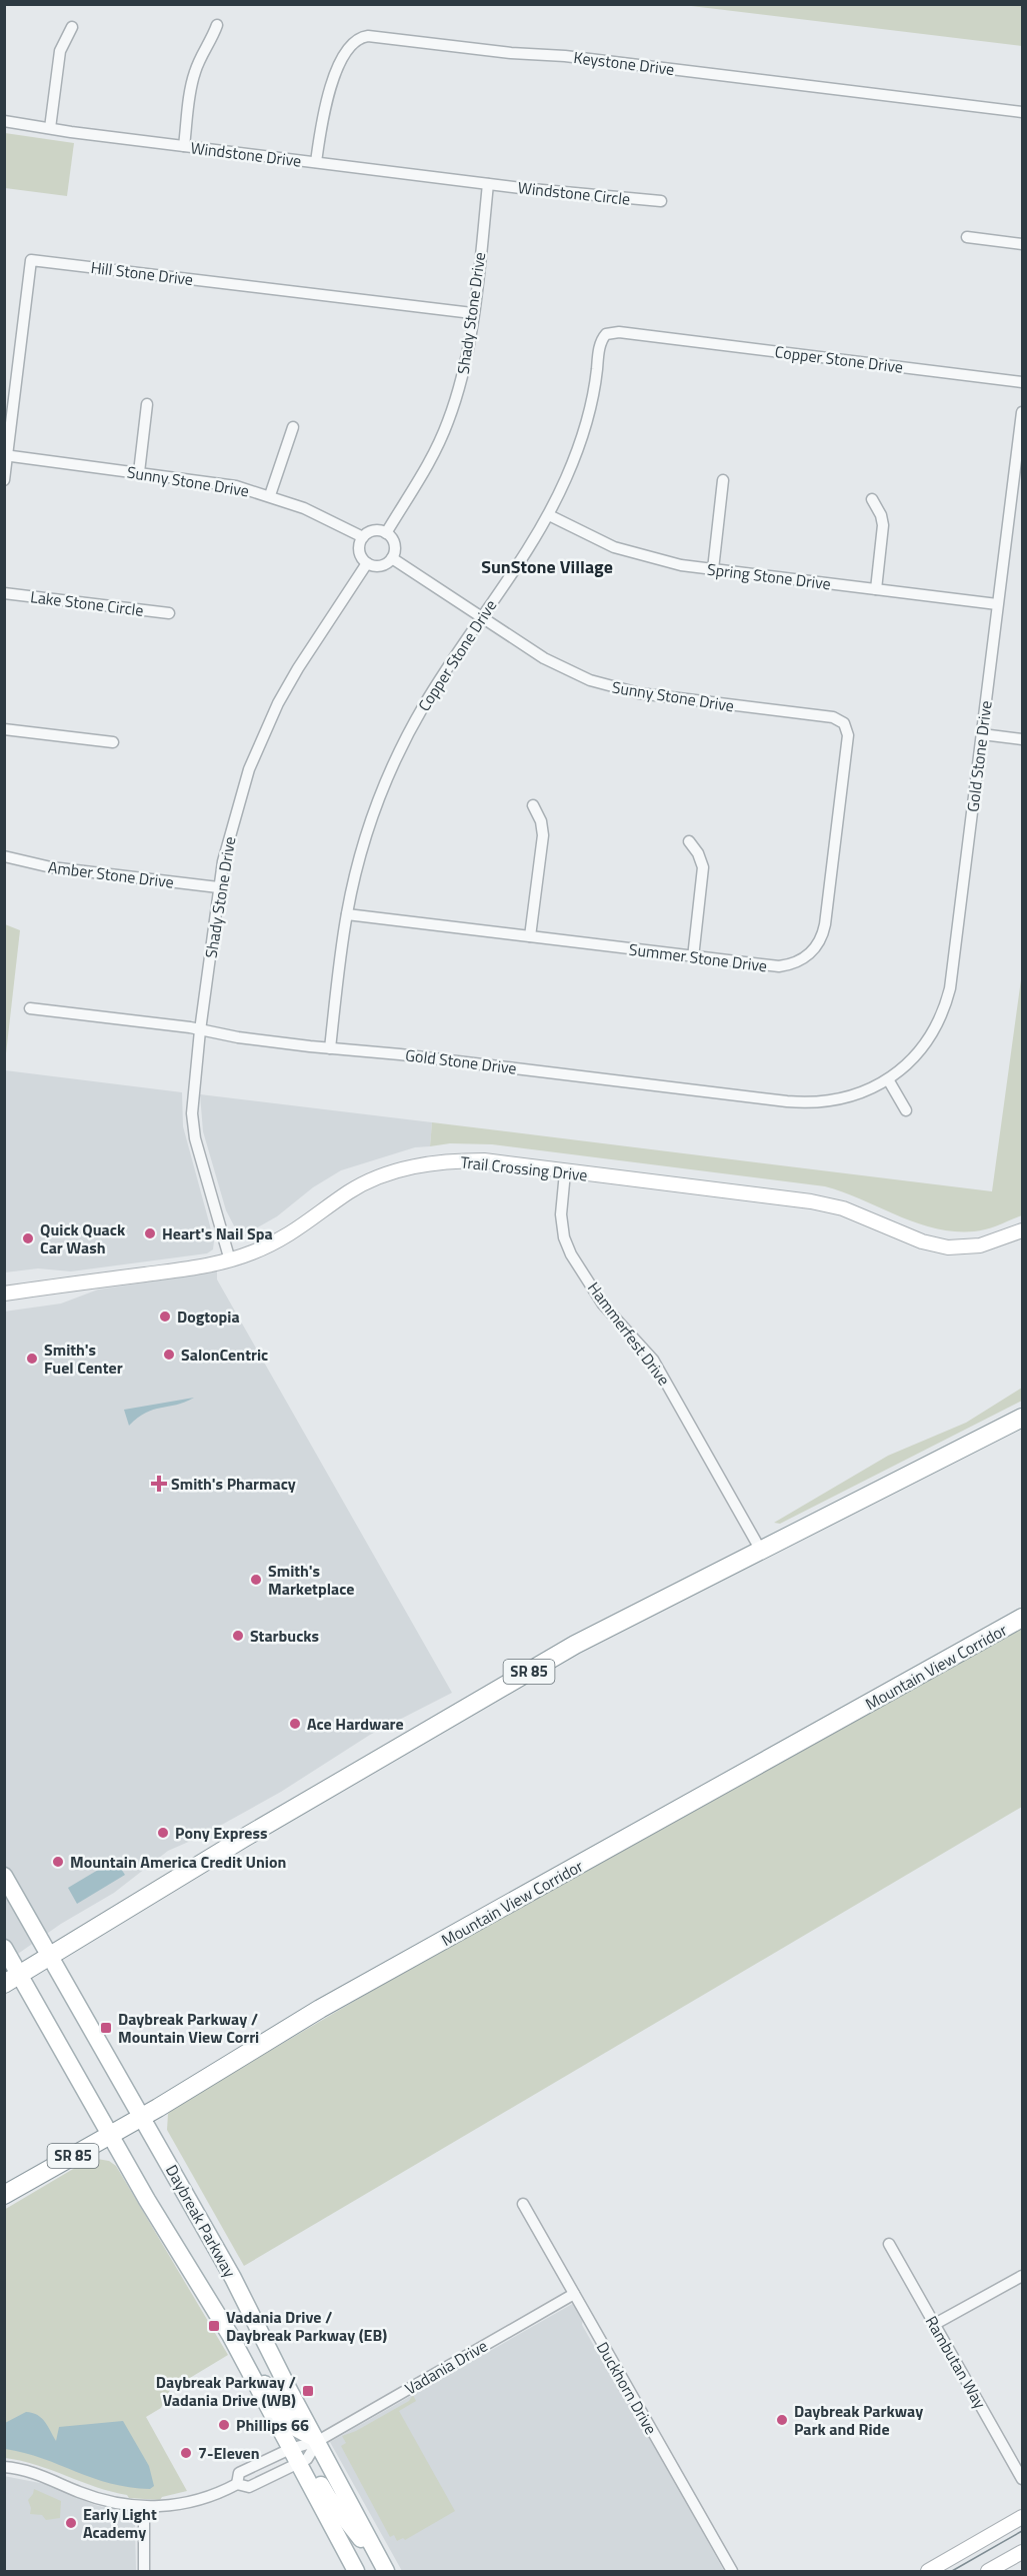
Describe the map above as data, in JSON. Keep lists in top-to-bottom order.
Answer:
{
  "streets": {
    "highway": ["Mountain View Corridor", "SR 85"],
    "main road": ["Daybreak Parkway"],
    "street": [
      "Keystone Drive",
      "Windstone Drive",
      "Windstone Circle",
      "Hill Stone Drive",
      "Shady Stone Drive",
      "Copper Stone Drive",
      "Sunny Stone Drive",
      "Spring Stone Drive",
      "Lake Stone Circle",
      "Gold Stone Drive",
      "Amber Stone Drive",
      "Summer Stone Drive",
      "Trail Crossing Drive",
      "Hammerfest Drive",
      "Rambutan Way",
      "Vadania Drive",
      "Duckhorn Drive"
    ]
  },
  "crossings": [
    ["Keystone Drive", "Windstone Drive"],
    ["Windstone Drive", "Windstone Circle"],
    ["Windstone Drive", "Shady Stone Drive"],
    ["Windstone Circle", "Shady Stone Drive"],
    ["Hill Stone Drive", "Shady Stone Drive"],
    ["Hill Stone Drive", "Sunny Stone Drive"],
    ["Shady Stone Drive", "Sunny Stone Drive"],
    ["Shady Stone Drive", "Gold Stone Drive"],
    ["Shady Stone Drive", "Amber Stone Drive"],
    ["Shady Stone Drive", "Trail Crossing Drive"],
    ["Copper Stone Drive", "Sunny Stone Drive"],
    ["Copper Stone Drive", "Spring Stone Drive"],
    ["Copper Stone Drive", "Gold Stone Drive"],
    ["Copper Stone Drive", "Summer Stone Drive"],
    ["Sunny Stone Drive", "Summer Stone Drive"],
    ["Spring Stone Drive", "Gold Stone Drive"],
    ["Trail Crossing Drive", "Hammerfest Drive"],
    ["Hammerfest Drive", "SR 85"],
    ["Mountain View Corridor", "Daybreak Parkway"],
    ["SR 85", "Daybreak Parkway"],
    ["Daybreak Parkway", "Vadania Drive"],
    ["Vadania Drive", "Duckhorn Drive"]
  ],
  "districts": ["SunStone Village"],
  "places": {
    "other": [
      "Heart's Nail Spa",
      "Quick Quack Car Wash",
      "Dogtopia",
      "SalonCentric",
      "Smith's Fuel Center",
      "Smith's Marketplace",
      "Starbucks",
      "Ace Hardware",
      "Pony Express",
      "Mountain America Credit Union",
      "Daybreak Parkway Park and Ride",
      "Phillips 66",
      "7-Eleven",
      "Early Light Academy"
    ],
    "health": ["Smith's Pharmacy"],
    "transit": ["Daybreak Parkway / Mountain View Corri", "Vadania Drive / Daybreak Parkway (EB)", "Daybreak Parkway / Vadania Drive (WB)"]
  }
}
